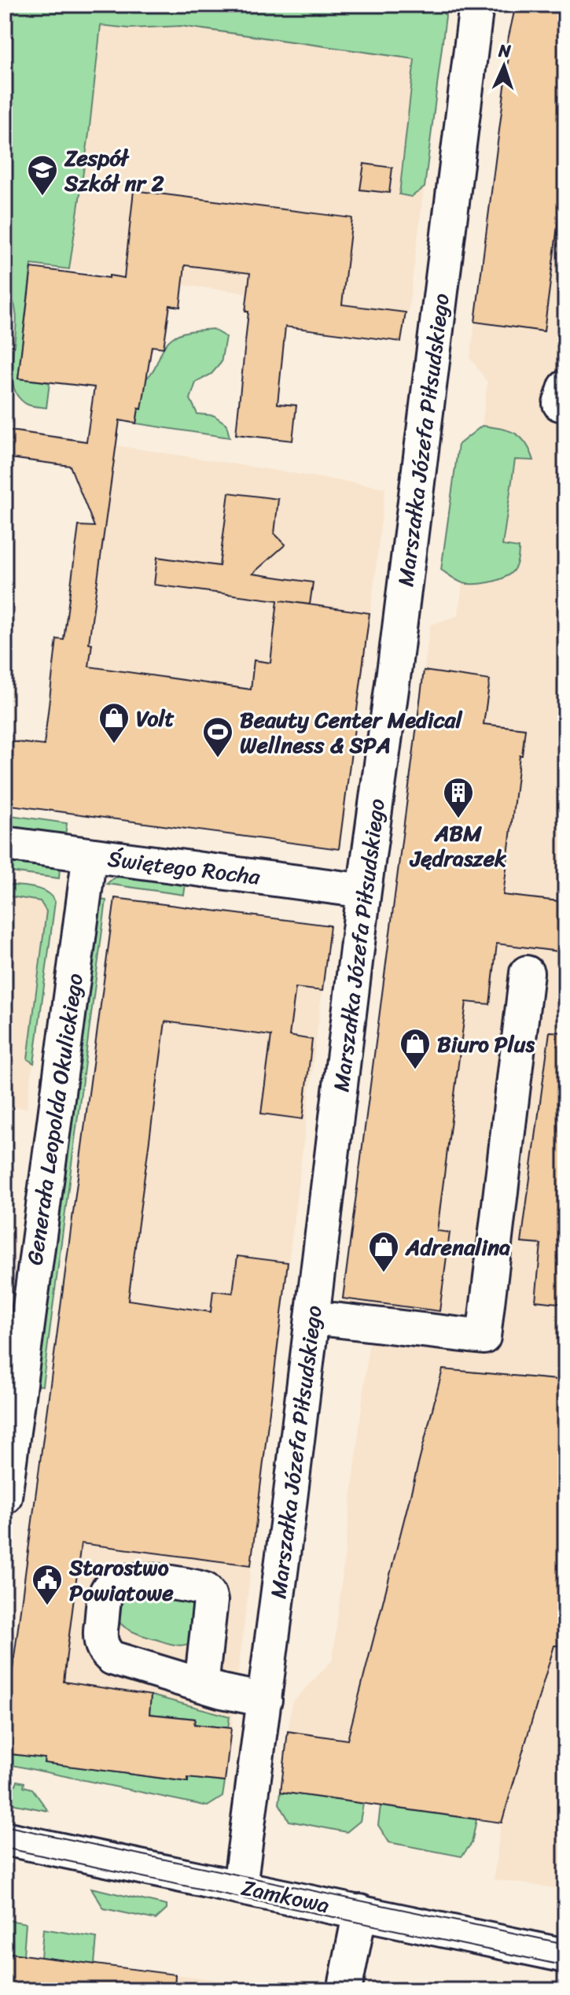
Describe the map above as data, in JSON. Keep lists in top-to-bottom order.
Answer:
{
  "streets": {
    "street": [
      "Marszałka Józefa Piłsudskiego",
      "Świętego Rocha",
      "Generała Leopolda Okulickiego",
      "Zamkowa"
    ]
  },
  "crossings": [
    ["Marszałka Józefa Piłsudskiego", "Świętego Rocha"],
    ["Marszałka Józefa Piłsudskiego", "Zamkowa"],
    ["Świętego Rocha", "Generała Leopolda Okulickiego"]
  ],
  "places": {
    "school or university": ["Zespół Szkół nr 2"],
    "shop": ["Volt", "Biuro Plus", "Adrenalina"],
    "sports": ["Beauty Center Medical Wellness & SPA"],
    "building": ["ABM Jędraszek"],
    "public building": ["Starostwo Powiatowe"]
  },
  "north": "top"
}
